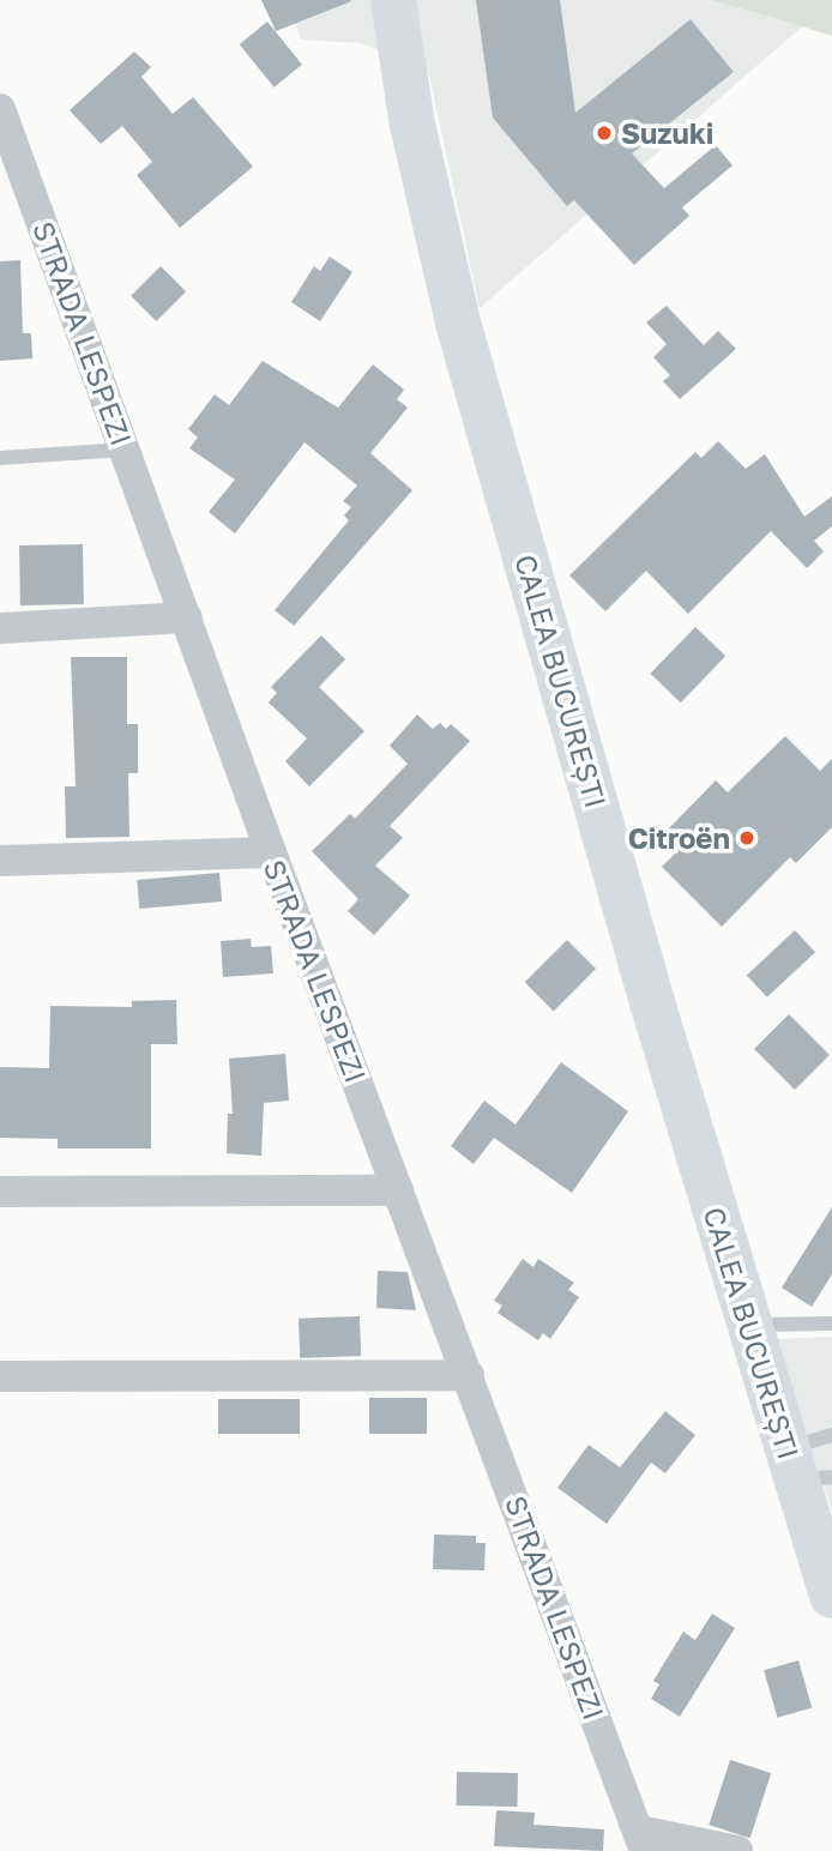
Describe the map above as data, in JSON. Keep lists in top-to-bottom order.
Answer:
{
  "streets": {
    "highway": ["CALEA BUCUREȘTI"],
    "street": ["STRADA LESPEZI"]
  },
  "places": ["Suzuki", "Citroën"]
}
